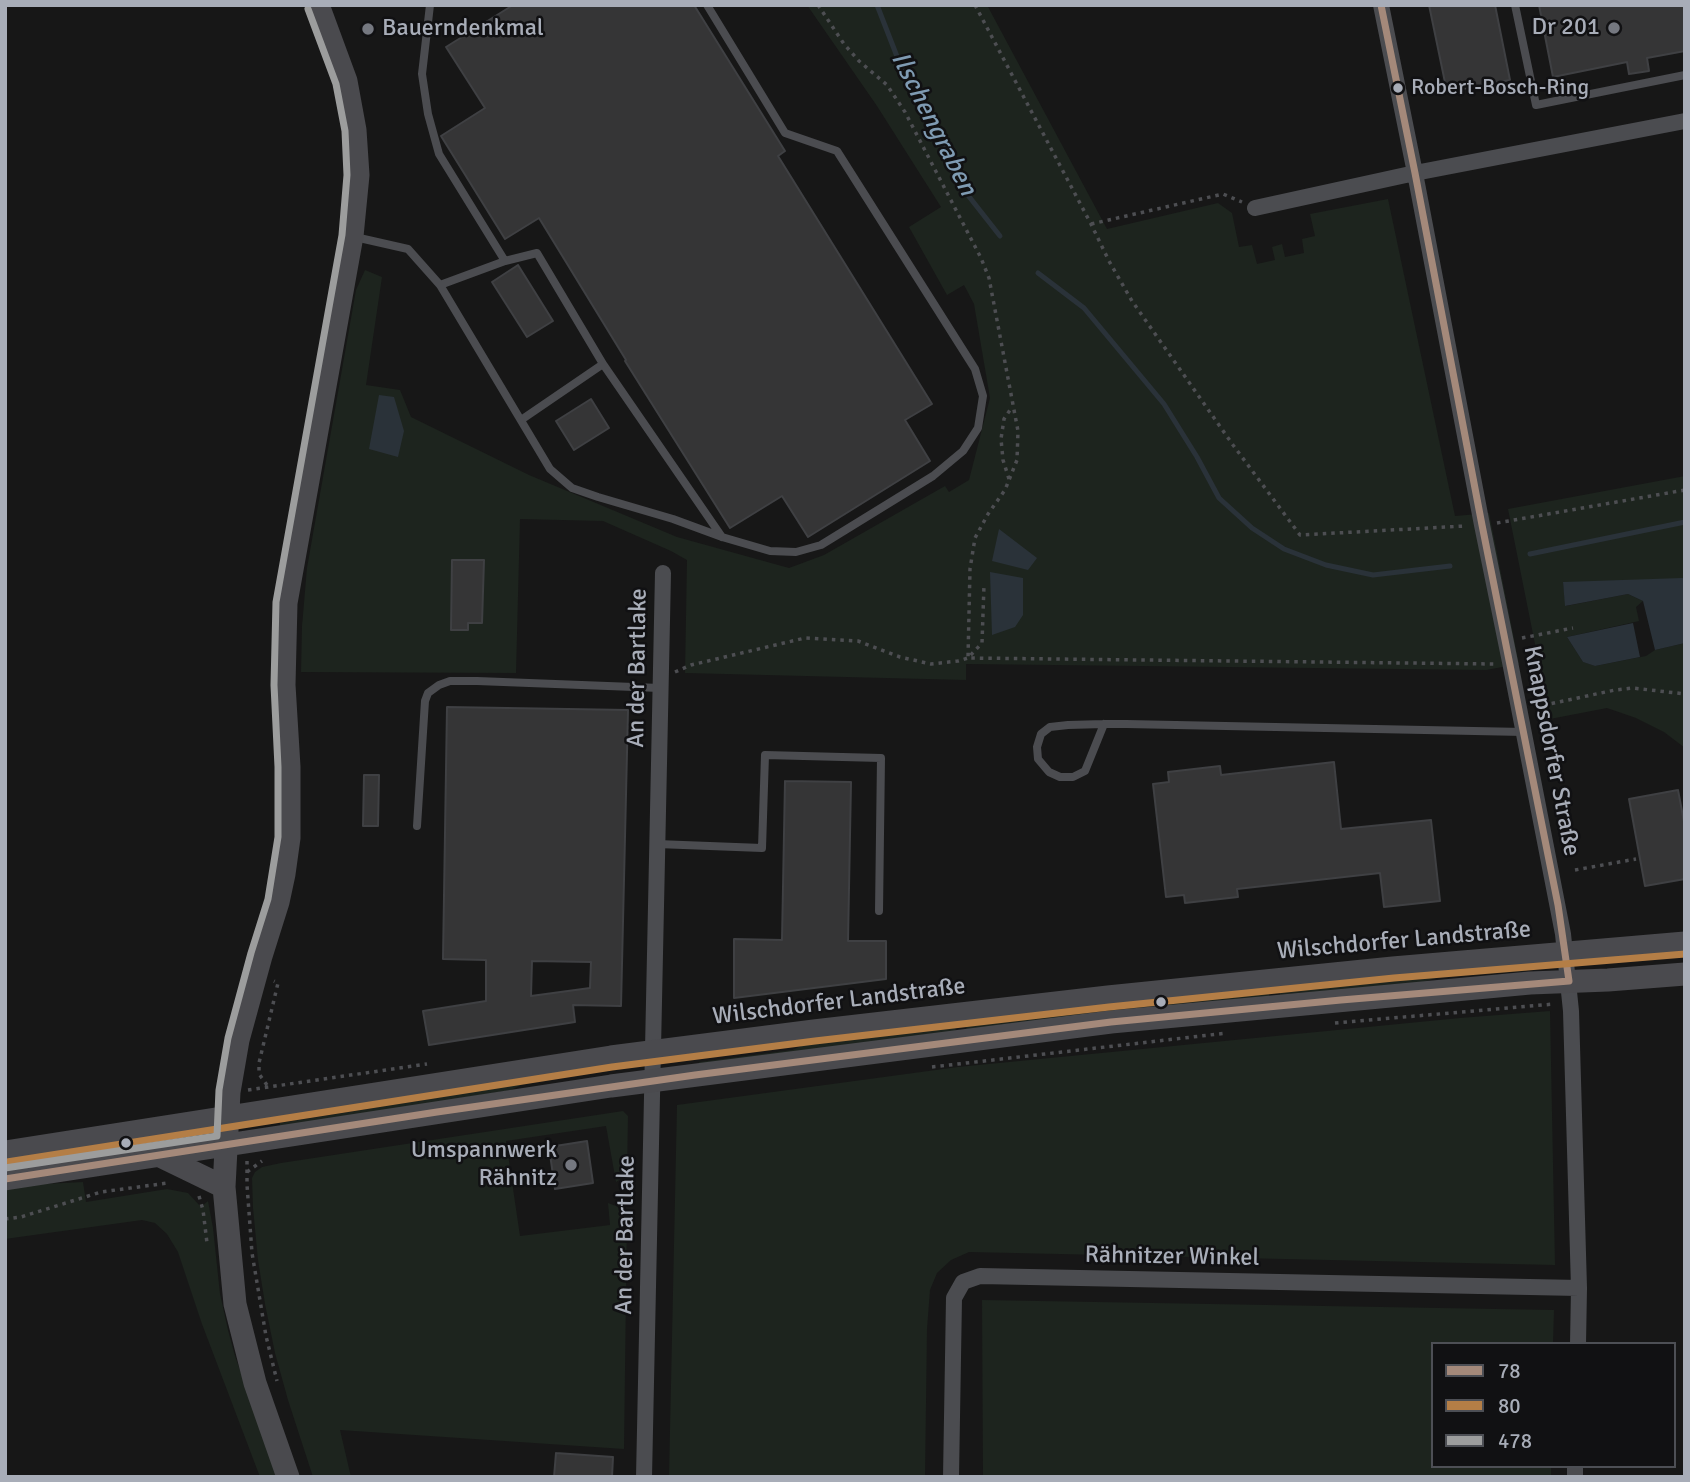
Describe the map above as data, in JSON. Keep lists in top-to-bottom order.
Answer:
{
  "streets": {
    "main road": ["Wilschdorfer Landstraße"],
    "street": ["An der Bartlake", "Knappsdorfer Straße", "Rähnitzer Winkel"]
  },
  "crossings": [
    ["An der Bartlake", "Wilschdorfer Landstraße"],
    ["Knappsdorfer Straße", "Wilschdorfer Landstraße"],
    ["Knappsdorfer Straße", "Rähnitzer Winkel"]
  ],
  "water": ["Ilschengraben"],
  "places": [
    "Dr 201",
    "Bauerndenkmal",
    "Robert-Bosch-Ring",
    "Umspannwerk Rähnitz"
  ],
  "lines": ["transit line 78", "transit line 478", "transit line 80"],
  "legend": ["78", "80", "478"]
}
